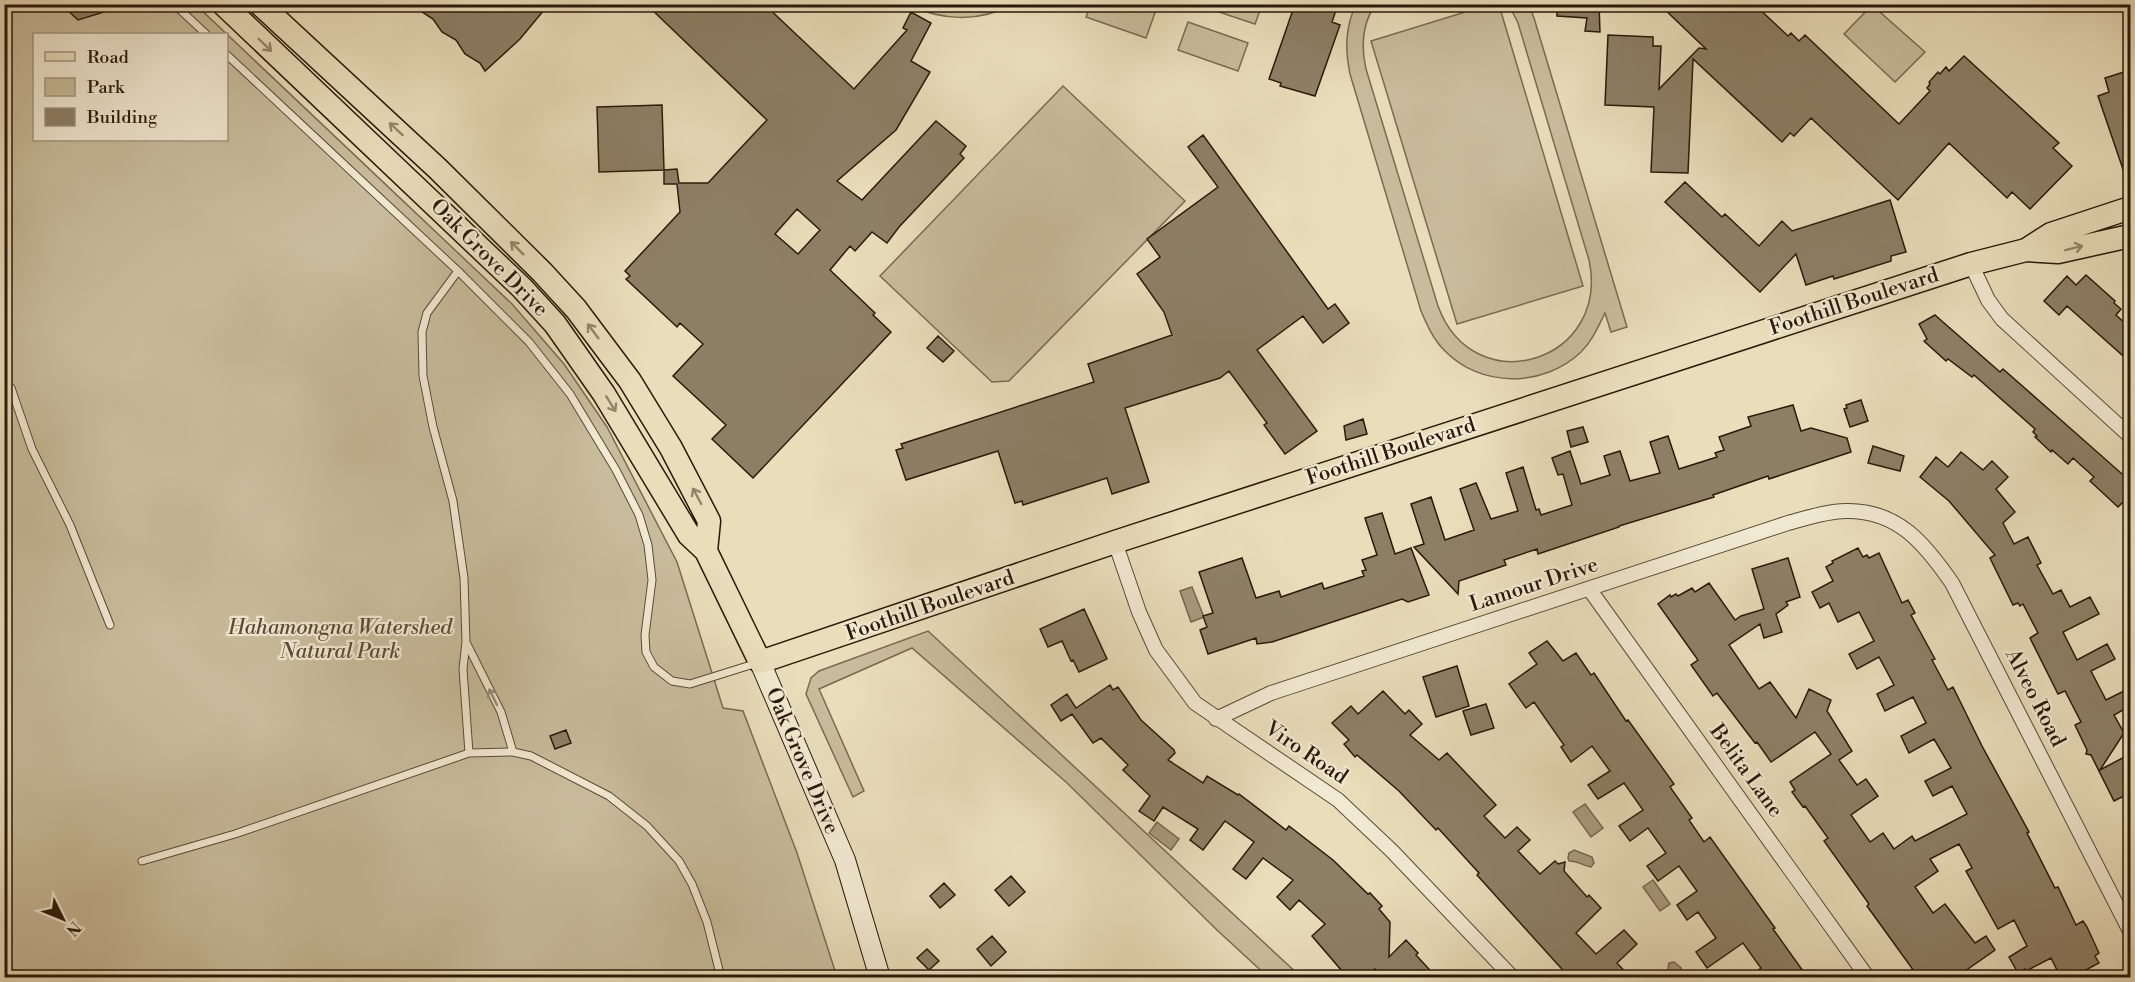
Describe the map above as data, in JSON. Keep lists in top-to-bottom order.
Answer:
{
  "streets": {
    "main road": ["Oak Grove Drive", "Foothill Boulevard"],
    "street": [
      "Lamour Drive",
      "Alveo Road",
      "Viro Road",
      "Belita Lane"
    ]
  },
  "crossings": [
    ["Oak Grove Drive", "Foothill Boulevard"],
    ["Foothill Boulevard", "Viro Road"],
    ["Lamour Drive", "Alveo Road"],
    ["Lamour Drive", "Viro Road"],
    ["Lamour Drive", "Belita Lane"]
  ],
  "parks": ["Hahamongna Watershed Natural Park"],
  "legend": ["Road", "Park", "Building"],
  "north": "bottom right"
}
